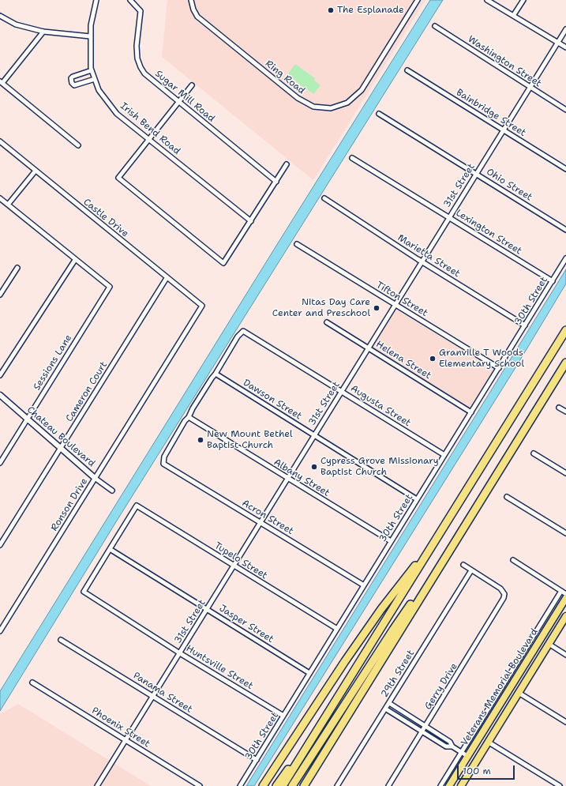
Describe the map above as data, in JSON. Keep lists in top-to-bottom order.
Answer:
{
  "streets": {
    "main road": ["Veterans Memorial Boulevard"],
    "street": [
      "Washington Street",
      "Ring Road",
      "Sugar Mill Road",
      "Bainbridge Street",
      "Irish Bend Road",
      "Ohio Street",
      "31st Street",
      "Castle Drive",
      "Lexington Street",
      "Marietta Street",
      "Tifton Street",
      "30th Street",
      "Helena Street",
      "Sessions Lane",
      "Cameron Court",
      "Dawson Street",
      "Augusta Street",
      "Chateau Boulevard",
      "Albany Street",
      "Ronson Drive",
      "Acron Street",
      "Tupelo Street",
      "Jasper Street",
      "Huntsville Street",
      "29th Street",
      "Gerry Drive",
      "Panama Street",
      "Phoenix Street"
    ]
  },
  "crossings": [
    ["Washington Street", "31st Street"],
    ["Bainbridge Street", "31st Street"],
    ["Ohio Street", "31st Street"],
    ["31st Street", "Lexington Street"],
    ["31st Street", "Marietta Street"],
    ["31st Street", "Tifton Street"],
    ["31st Street", "Helena Street"],
    ["31st Street", "Dawson Street"],
    ["31st Street", "Augusta Street"],
    ["31st Street", "Albany Street"],
    ["31st Street", "Acron Street"],
    ["31st Street", "Tupelo Street"],
    ["31st Street", "Jasper Street"],
    ["31st Street", "Huntsville Street"],
    ["31st Street", "Panama Street"],
    ["31st Street", "Phoenix Street"],
    ["Castle Drive", "Cameron Court"],
    ["Castle Drive", "Ronson Drive"],
    ["Lexington Street", "30th Street"],
    ["Marietta Street", "30th Street"],
    ["Tifton Street", "30th Street"],
    ["30th Street", "Helena Street"],
    ["30th Street", "Dawson Street"],
    ["30th Street", "Augusta Street"],
    ["30th Street", "Albany Street"],
    ["30th Street", "Acron Street"],
    ["30th Street", "Tupelo Street"],
    ["30th Street", "Jasper Street"],
    ["30th Street", "Huntsville Street"],
    ["30th Street", "Panama Street"],
    ["Sessions Lane", "Chateau Boulevard"],
    ["Cameron Court", "Chateau Boulevard"],
    ["Dawson Street", "Augusta Street"],
    ["Chateau Boulevard", "Ronson Drive"],
    ["Albany Street", "Acron Street"],
    ["Tupelo Street", "Jasper Street"],
    ["Tupelo Street", "Huntsville Street"],
    ["Jasper Street", "Huntsville Street"],
    ["29th Street", "Gerry Drive"]
  ],
  "places": [
    "The Esplanade",
    "Nitas Day Care Center and Preschool",
    "Granville T Woods Elementary School",
    "New Mount Bethel Baptist Church",
    "Cypress Grove Missionary Baptist Church"
  ],
  "scale_bar": "100 m"
}
